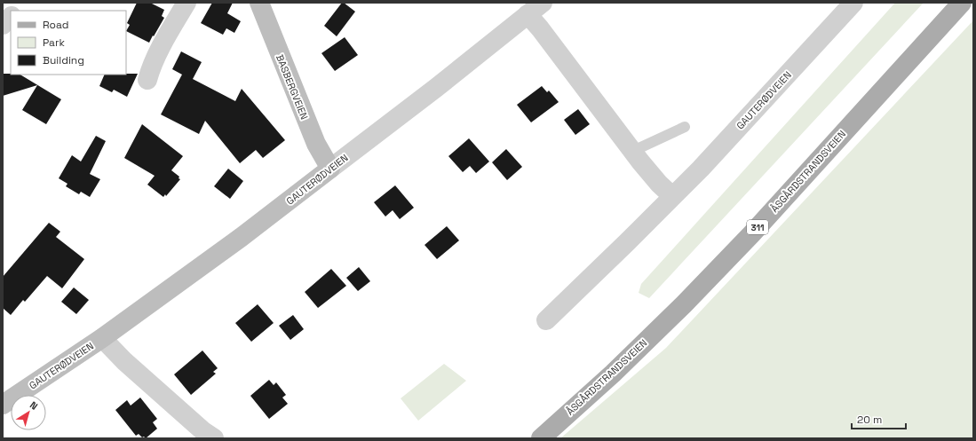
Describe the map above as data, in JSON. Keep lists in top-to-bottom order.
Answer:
{
  "streets": {
    "main road": [
      "BASBERGVEIEN",
      "GAUTERØDVEIEN",
      "ÅSGÅRDSTRANDSVEIEN",
      "311"
    ]
  },
  "crossings": [
    ["BASBERGVEIEN", "GAUTERØDVEIEN"]
  ],
  "legend": ["Road", "Park", "Building"],
  "scale_bar": "20 m",
  "north": "top right"
}
